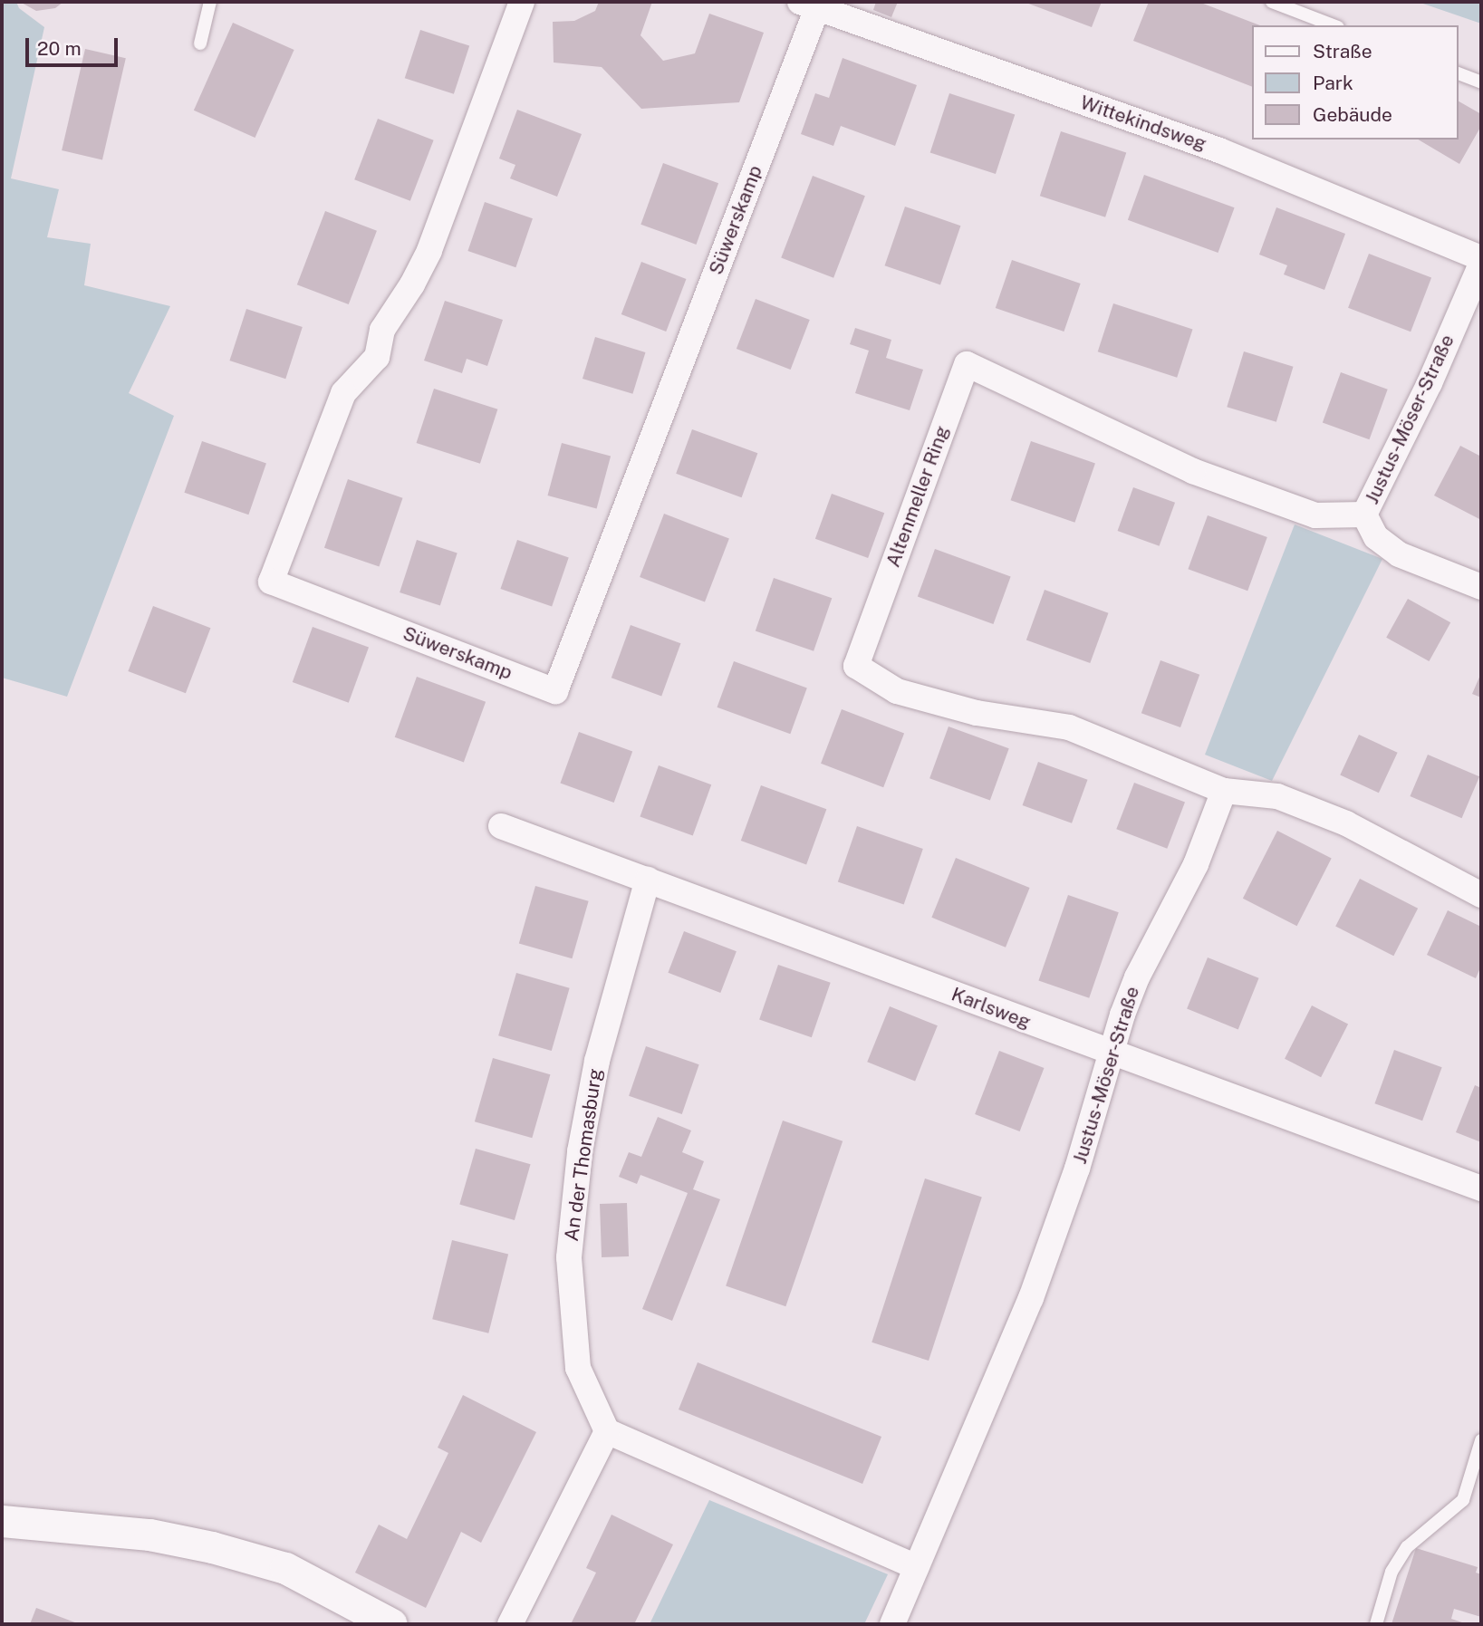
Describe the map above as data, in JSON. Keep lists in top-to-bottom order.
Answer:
{
  "streets": {
    "street": [
      "Wittekindsweg",
      "Süwerskamp",
      "Justus-Möser-Straße",
      "Altenmeller Ring",
      "Karlsweg",
      "An der Thomasburg"
    ]
  },
  "crossings": [
    ["Wittekindsweg", "Süwerskamp"],
    ["Wittekindsweg", "Justus-Möser-Straße"],
    ["Justus-Möser-Straße", "Altenmeller Ring"],
    ["Justus-Möser-Straße", "Karlsweg"],
    ["Karlsweg", "An der Thomasburg"]
  ],
  "legend": ["Straße", "Park", "Gebäude"],
  "scale_bar": "20 m"
}
